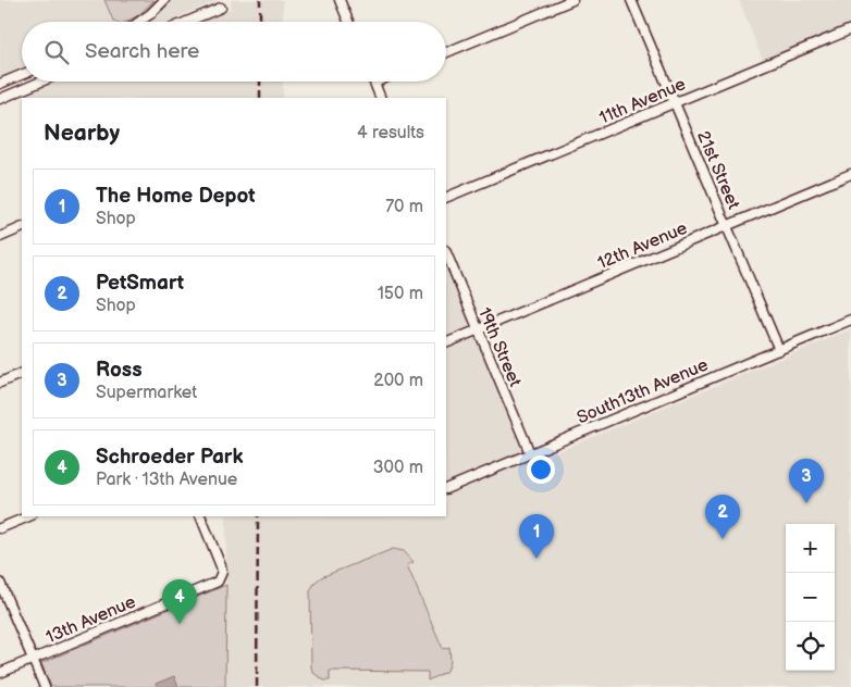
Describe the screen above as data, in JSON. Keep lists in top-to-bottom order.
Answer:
{
  "streets": {
    "street": [
      "11th Avenue",
      "21st Street",
      "12th Avenue",
      "19th Street",
      "South13th Avenue",
      "13th Avenue"
    ]
  },
  "crossings": [
    ["11th Avenue", "21st Street"],
    ["21st Street", "12th Avenue"],
    ["21st Street", "South13th Avenue"],
    ["12th Avenue", "19th Street"],
    ["19th Street", "South13th Avenue"]
  ],
  "page": {
    "search": "Search here",
    "heading": ["Nearby", "4 results"],
    "list": [
      {
        "mark": "1",
        "name": "The Home Depot",
        "note": "Shop",
        "value": "70 m"
      },
      {
        "mark": "2",
        "name": "PetSmart",
        "note": "Shop",
        "value": "150 m"
      },
      {
        "mark": "3",
        "name": "Ross",
        "note": "Supermarket",
        "value": "200 m"
      },
      {
        "mark": "4",
        "name": "Schroeder Park",
        "note": "Park · 13th Avenue",
        "value": "300 m"
      }
    ],
    "pins": [
      "3",
      "2",
      "1",
      "4"
    ],
    "map_buttons": ["+", "−"]
  }
}
